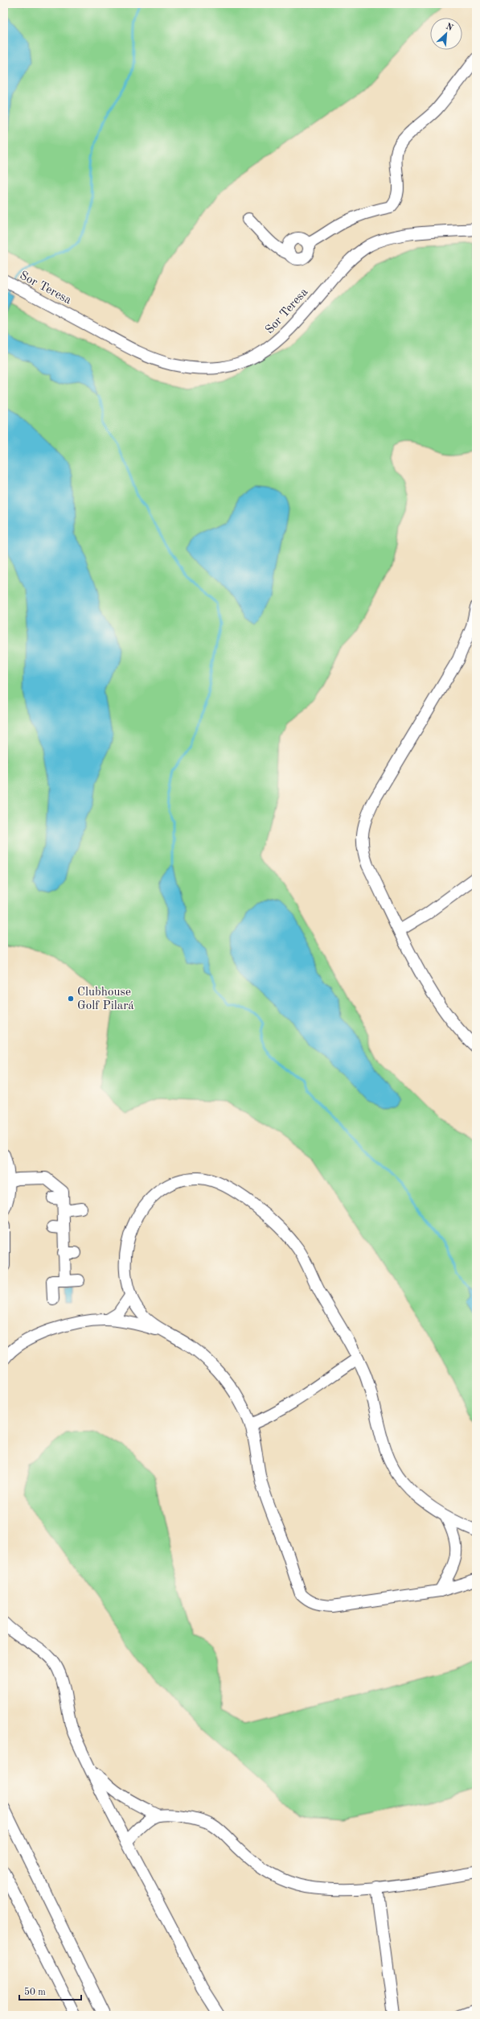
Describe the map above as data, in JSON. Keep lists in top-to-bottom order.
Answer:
{
  "streets": {
    "street": ["Sor Teresa"]
  },
  "places": ["Clubhouse Golf Pilará"],
  "scale_bar": "50 m",
  "north": "top right"
}
